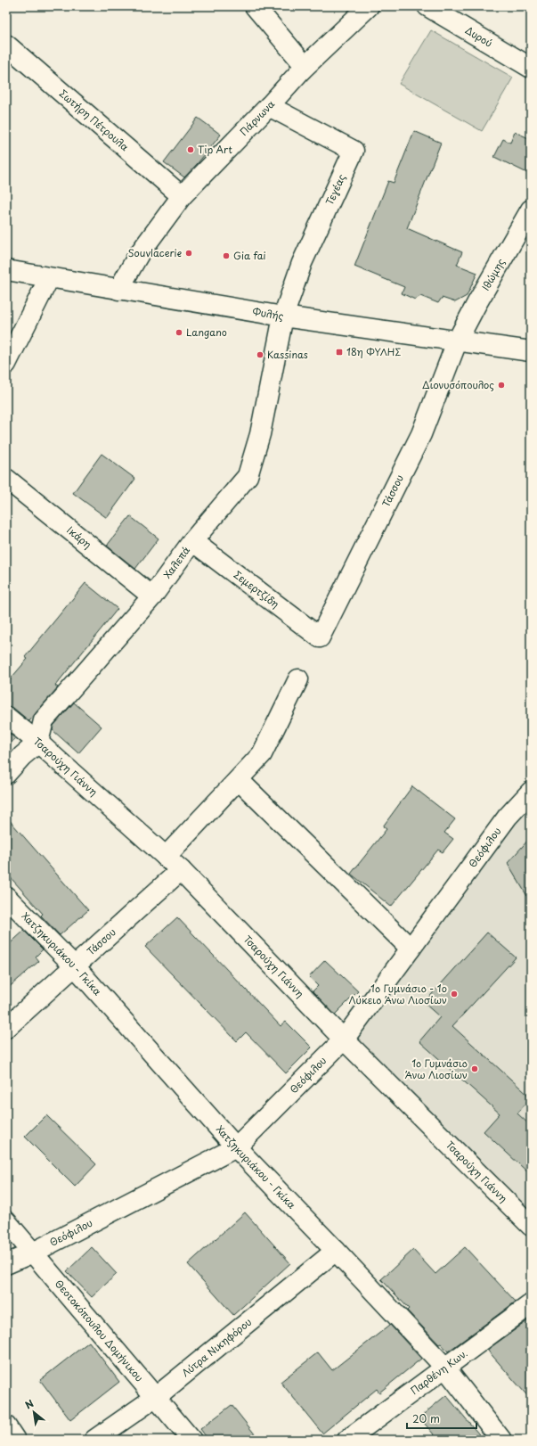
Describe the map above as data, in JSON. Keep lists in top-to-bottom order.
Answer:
{
  "streets": {
    "street": [
      "Δυρού",
      "Πάρνωνα",
      "Σωτήρη Πέτρουλα",
      "Τεγέας",
      "Ιθώμης",
      "Φυλής",
      "Τάσσου",
      "Ικάρη",
      "Χαλεπά",
      "Σεμερτζίδη",
      "Τσαρούχη Γιάννη",
      "Θεόφιλου",
      "Χατζηκυριάκου - Γκίκα",
      "Θεοτοκόπουλου Δομήνικου",
      "Λύτρα Νικηφόρου",
      "Παρθένη Κων."
    ]
  },
  "crossings": [
    ["Πάρνωνα", "Σωτήρη Πέτρουλα"],
    ["Πάρνωνα", "Τεγέας"],
    ["Πάρνωνα", "Φυλής"],
    ["Τεγέας", "Φυλής"],
    ["Τεγέας", "Χαλεπά"],
    ["Ιθώμης", "Φυλής"],
    ["Ιθώμης", "Τάσσου"],
    ["Φυλής", "Τάσσου"],
    ["Φυλής", "Χαλεπά"],
    ["Τάσσου", "Σεμερτζίδη"],
    ["Τάσσου", "Τσαρούχη Γιάννη"],
    ["Τάσσου", "Χατζηκυριάκου - Γκίκα"],
    ["Ικάρη", "Χαλεπά"],
    ["Χαλεπά", "Σεμερτζίδη"],
    ["Χαλεπά", "Τσαρούχη Γιάννη"],
    ["Τσαρούχη Γιάννη", "Θεόφιλου"],
    ["Θεόφιλου", "Χατζηκυριάκου - Γκίκα"],
    ["Θεόφιλου", "Θεοτοκόπουλου Δομήνικου"],
    ["Χατζηκυριάκου - Γκίκα", "Λύτρα Νικηφόρου"],
    ["Χατζηκυριάκου - Γκίκα", "Παρθένη Κων."],
    ["Θεοτοκόπουλου Δομήνικου", "Λύτρα Νικηφόρου"]
  ],
  "places": {
    "other": [
      "Tip Art",
      "Souvlacerie",
      "Gia fai",
      "Langano",
      "Kassinas",
      "Διονυσόπουλος",
      "1ο Γυμνάσιο - 1ο Λύκειο Άνω Λιοσίων",
      "1ο Γυμνάσιο Άνω Λιοσίων"
    ],
    "transit": ["18η ΦΥΛΗΣ"]
  },
  "scale_bar": "20 m",
  "north": "top left"
}
